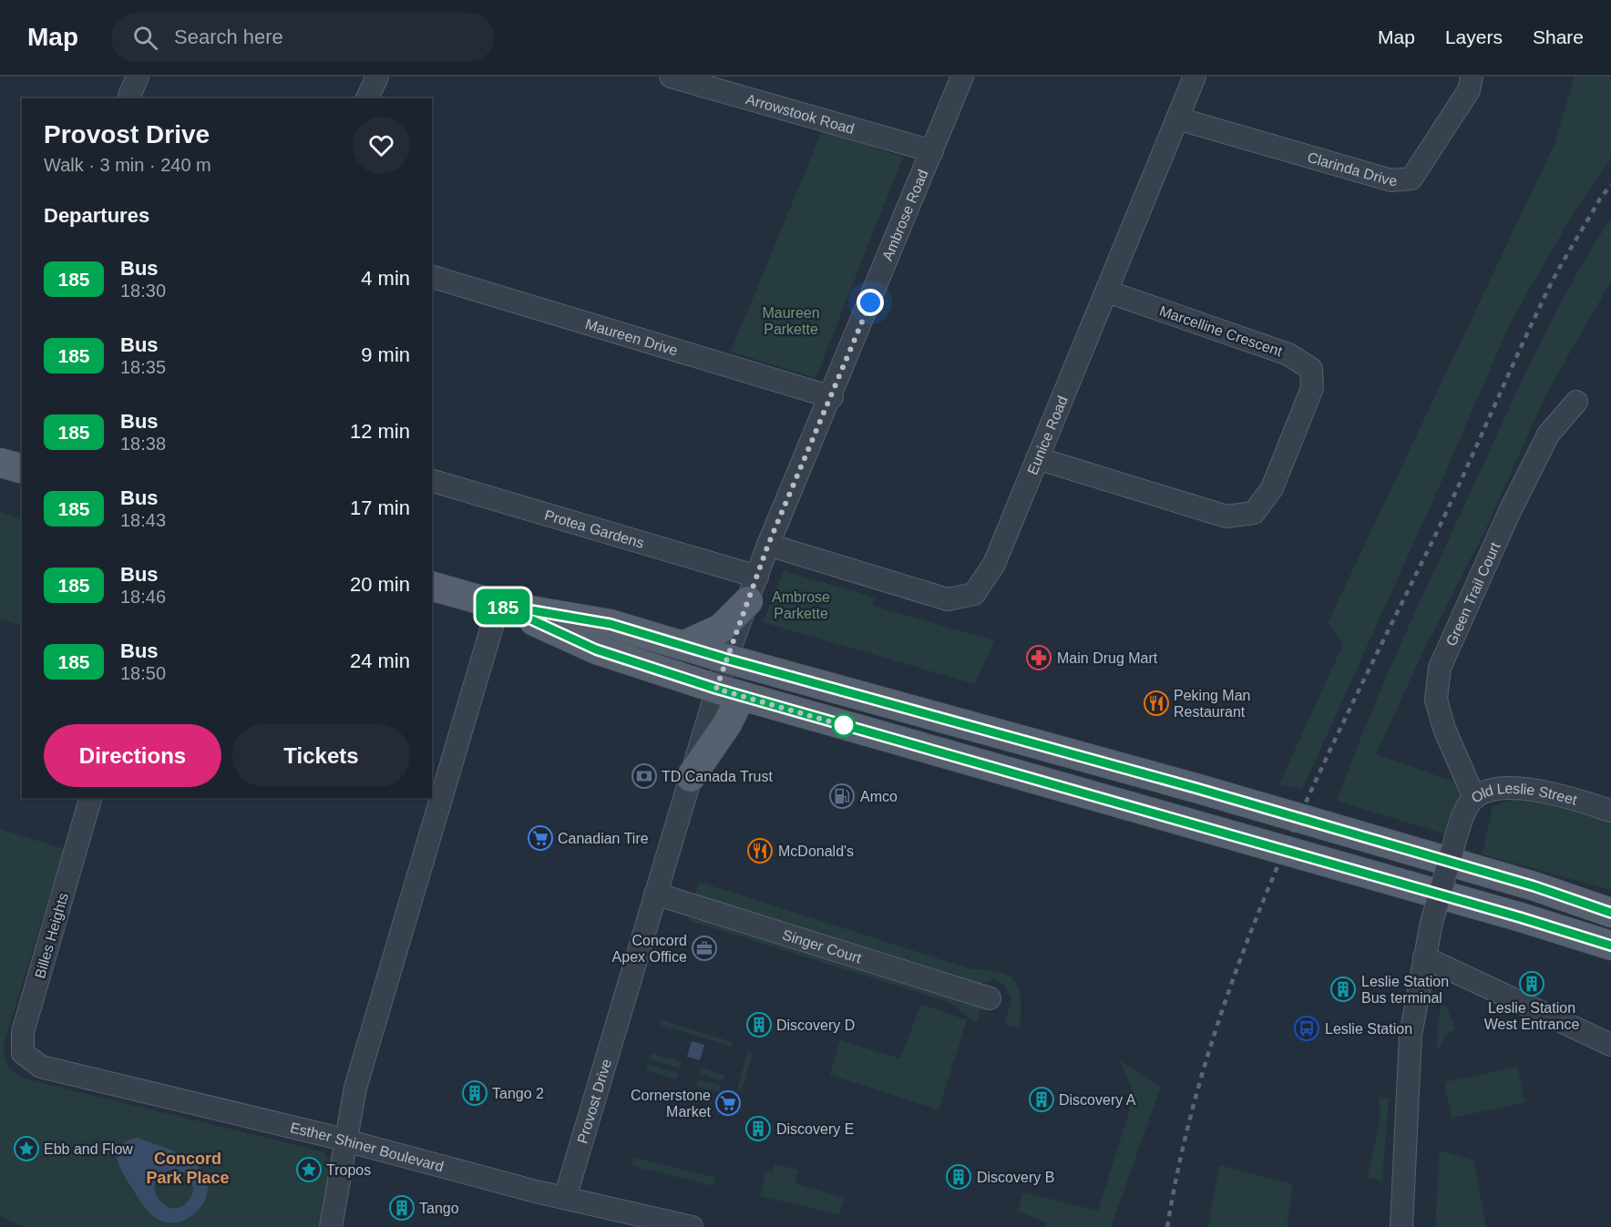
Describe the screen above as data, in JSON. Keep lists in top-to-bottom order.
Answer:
{
  "streets": {
    "street": [
      "Arrowstook Road",
      "Clarinda Drive",
      "Ambrose Road",
      "Marcelline Crescent",
      "Maureen Drive",
      "Eunice Road",
      "Protea Gardens",
      "Green Trail Court",
      "Old Leslie Street",
      "Billes Heights",
      "Singer Court",
      "Provost Drive",
      "Esther Shiner Boulevard"
    ]
  },
  "crossings": [
    ["Arrowstook Road", "Ambrose Road"],
    ["Clarinda Drive", "Eunice Road"],
    ["Ambrose Road", "Maureen Drive"],
    ["Ambrose Road", "Eunice Road"],
    ["Ambrose Road", "Protea Gardens"],
    ["Marcelline Crescent", "Eunice Road"],
    ["Green Trail Court", "Old Leslie Street"],
    ["Billes Heights", "Esther Shiner Boulevard"],
    ["Singer Court", "Provost Drive"],
    ["Provost Drive", "Esther Shiner Boulevard"]
  ],
  "districts": ["Concord Park Place"],
  "parks": ["Maureen Parkette", "Ambrose Parkette"],
  "places": {
    "pharmacy": ["Main Drug Mart"],
    "restaurant": ["Peking Man Restaurant", "McDonald's"],
    "bank": ["TD Canada Trust"],
    "fuel station": ["Amco"],
    "supermarket": ["Canadian Tire", "Cornerstone Market"],
    "office": ["Concord Apex Office"],
    "building": [
      "Leslie Station West Entrance",
      "Leslie Station Bus terminal",
      "Discovery D",
      "Tango 2",
      "Discovery A",
      "Discovery E",
      "Discovery B",
      "Tango"
    ],
    "bus stop": ["Leslie Station"],
    "place": ["Ebb and Flow", "Tropos"]
  },
  "lines": ["bus line 185"],
  "page": {
    "header": "Map",
    "search": "Search here",
    "nav": ["Map", "Layers", "Share"],
    "on_map": "185",
    "heading": [
      ["Provost Drive", "Walk · 3 min · 240 m"],
      "Departures"
    ],
    "list": [
      {
        "mark": "185",
        "name": "Bus",
        "note": "18:30",
        "value": "4 min"
      },
      {
        "mark": "185",
        "name": "Bus",
        "note": "18:35",
        "value": "9 min"
      },
      {
        "mark": "185",
        "name": "Bus",
        "note": "18:38",
        "value": "12 min"
      },
      {
        "mark": "185",
        "name": "Bus",
        "note": "18:43",
        "value": "17 min"
      },
      {
        "mark": "185",
        "name": "Bus",
        "note": "18:46",
        "value": "20 min"
      },
      {
        "mark": "185",
        "name": "Bus",
        "note": "18:50",
        "value": "24 min"
      }
    ],
    "buttons": ["Directions", "Tickets"]
  }
}
